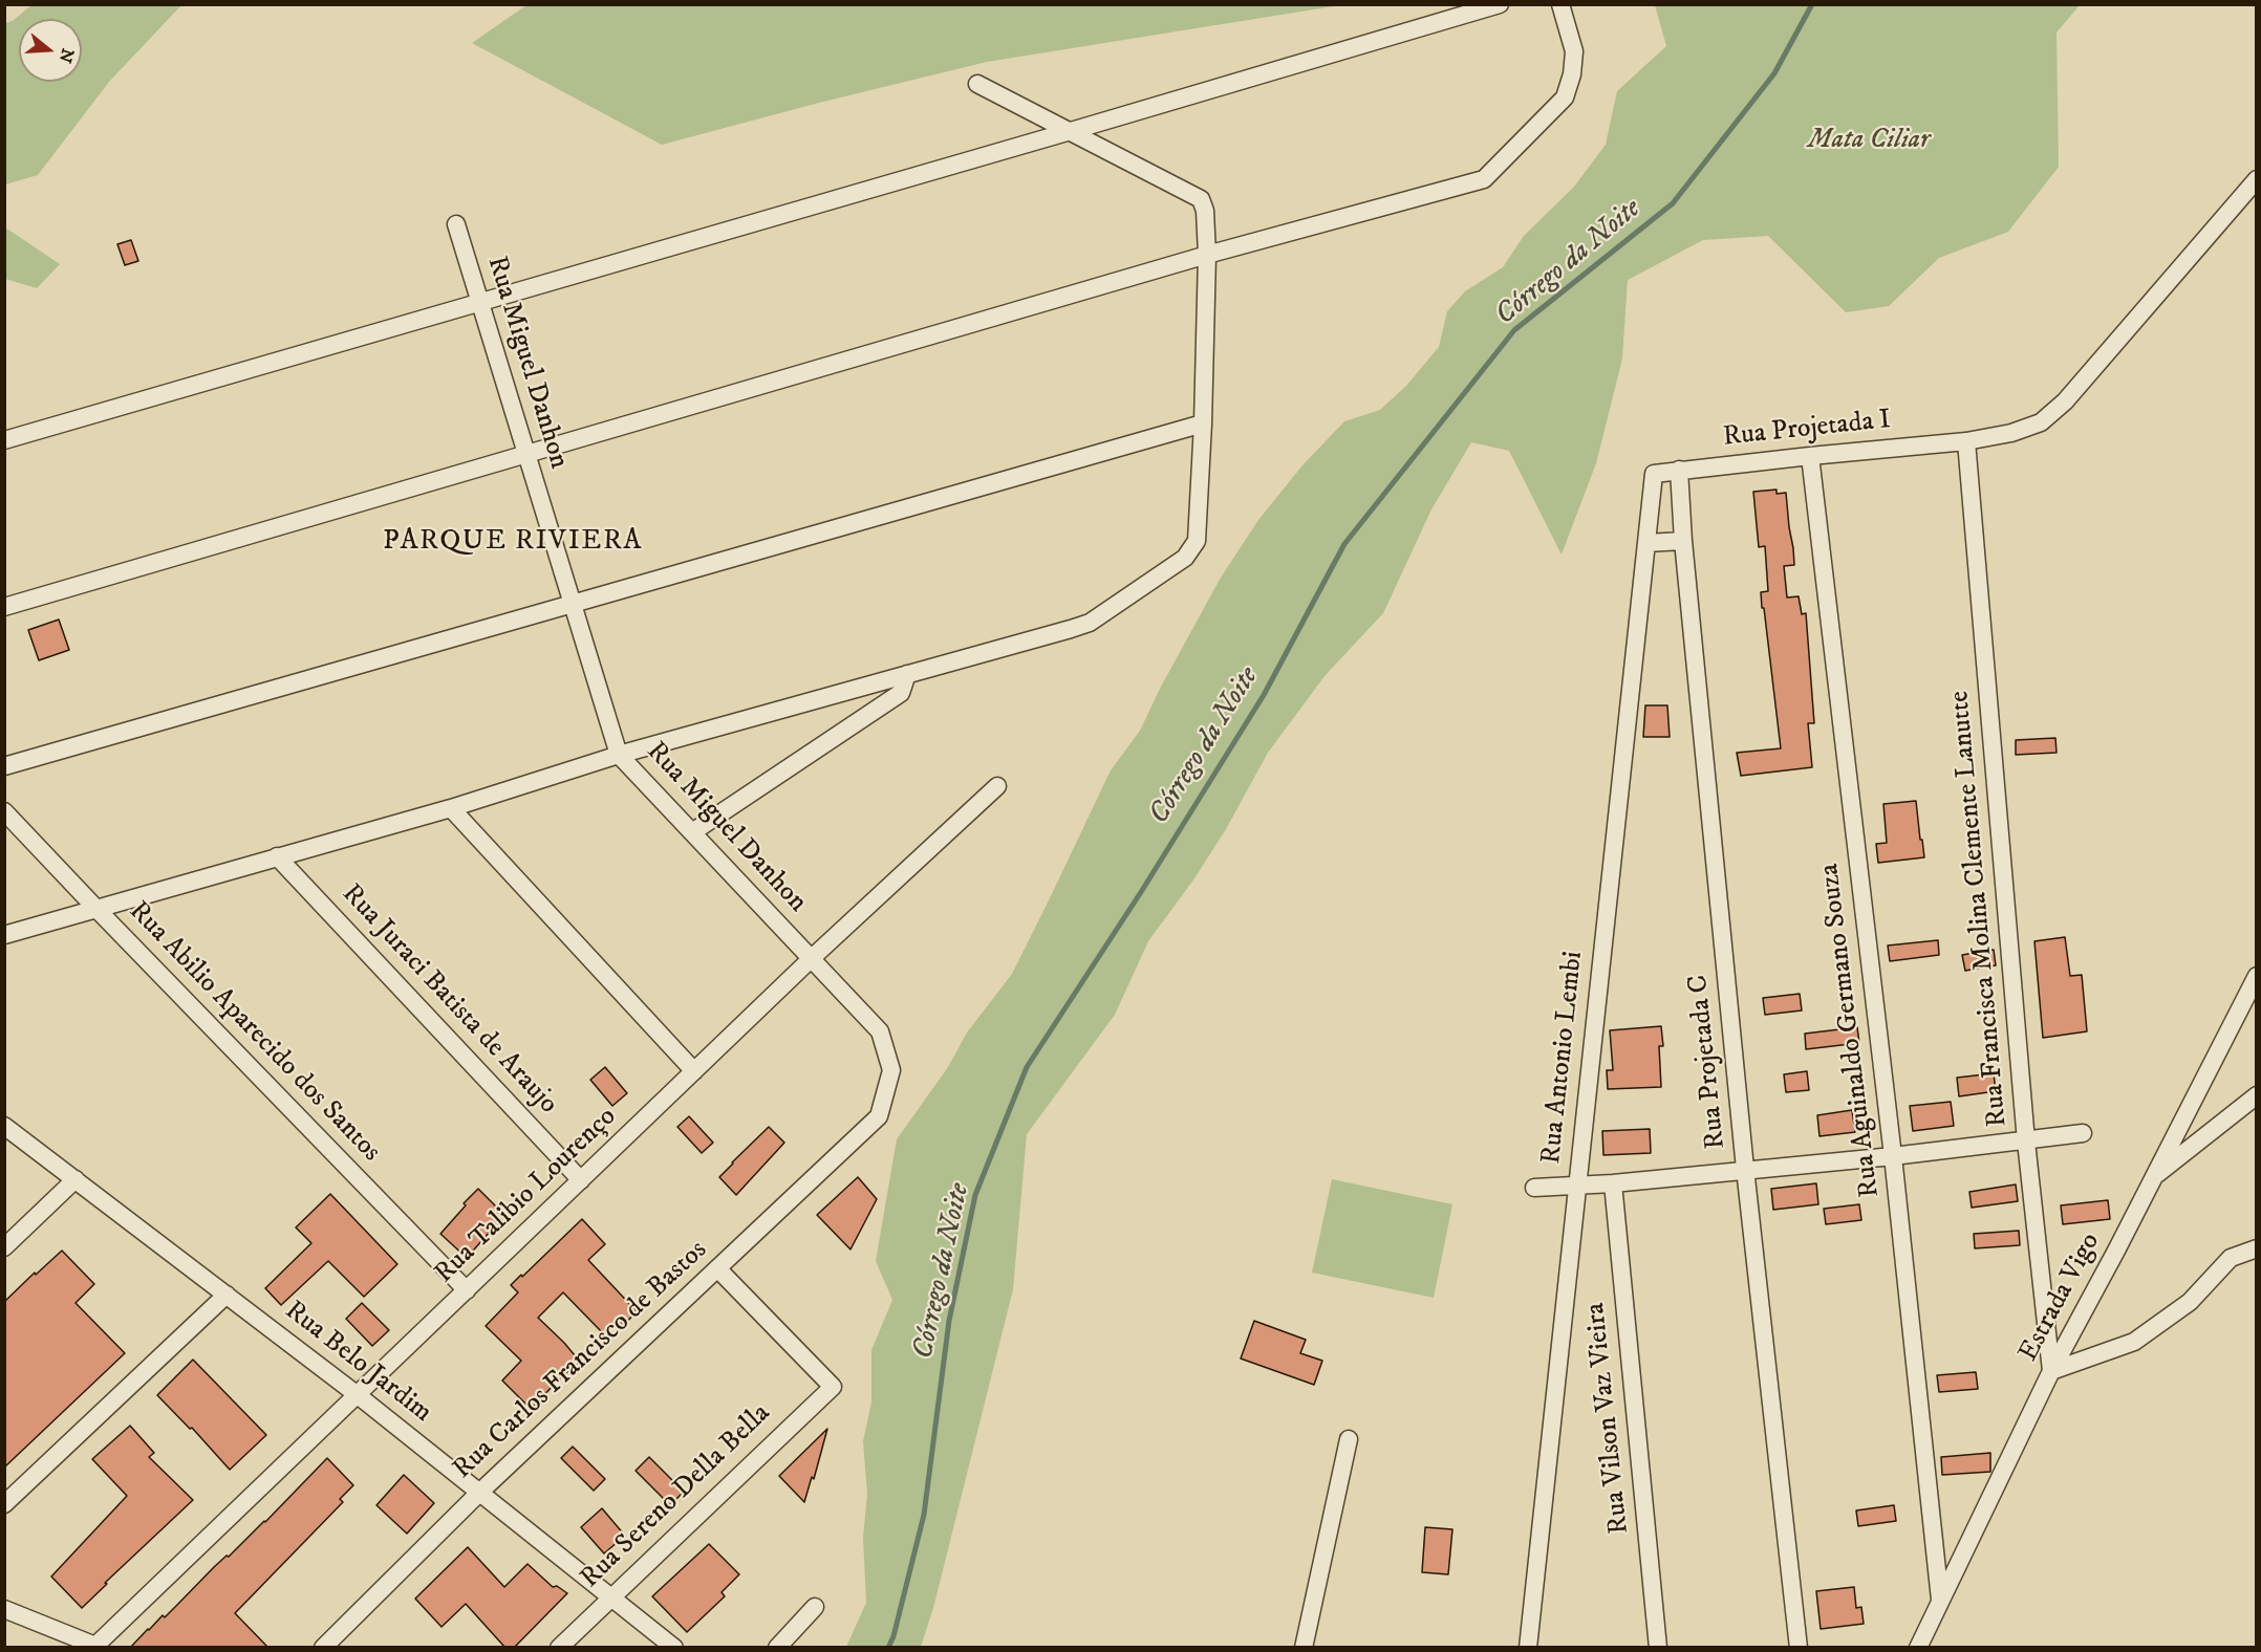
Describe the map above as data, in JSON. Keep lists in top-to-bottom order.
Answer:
{
  "streets": {
    "street": [
      "Rua Miguel Danhon",
      "Rua Projetada I",
      "Rua Francisca Molina Clemente Lanutte",
      "Rua Juraci Batista de Araujo",
      "Rua Aguinaldo Germano Souza",
      "Rua Abilio Aparecido dos Santos",
      "Rua Antonio Lembi",
      "Rua Projetada C",
      "Rua Talibio Lourenço",
      "Estrada Vigo",
      "Rua Carlos Francisco de Bastos",
      "Rua Belo Jardim",
      "Rua Vilson Vaz Vieira",
      "Rua Sereno Della Bella"
    ]
  },
  "crossings": [
    ["Rua Miguel Danhon", "Rua Talibio Lourenço"],
    ["Rua Miguel Danhon", "Rua Carlos Francisco de Bastos"],
    ["Rua Projetada I", "Rua Francisca Molina Clemente Lanutte"],
    ["Rua Projetada I", "Rua Aguinaldo Germano Souza"],
    ["Rua Projetada I", "Rua Antonio Lembi"],
    ["Rua Projetada I", "Rua Projetada C"],
    ["Rua Francisca Molina Clemente Lanutte", "Estrada Vigo"],
    ["Rua Juraci Batista de Araujo", "Rua Talibio Lourenço"],
    ["Rua Aguinaldo Germano Souza", "Estrada Vigo"],
    ["Rua Abilio Aparecido dos Santos", "Rua Talibio Lourenço"],
    ["Rua Talibio Lourenço", "Rua Belo Jardim"],
    ["Rua Carlos Francisco de Bastos", "Rua Belo Jardim"],
    ["Rua Carlos Francisco de Bastos", "Rua Sereno Della Bella"],
    ["Rua Belo Jardim", "Rua Sereno Della Bella"]
  ],
  "districts": ["PARQUE RIVIERA"],
  "water": ["Córrego da Noite"],
  "parks": ["Mata Ciliar"],
  "north": "right"
}
